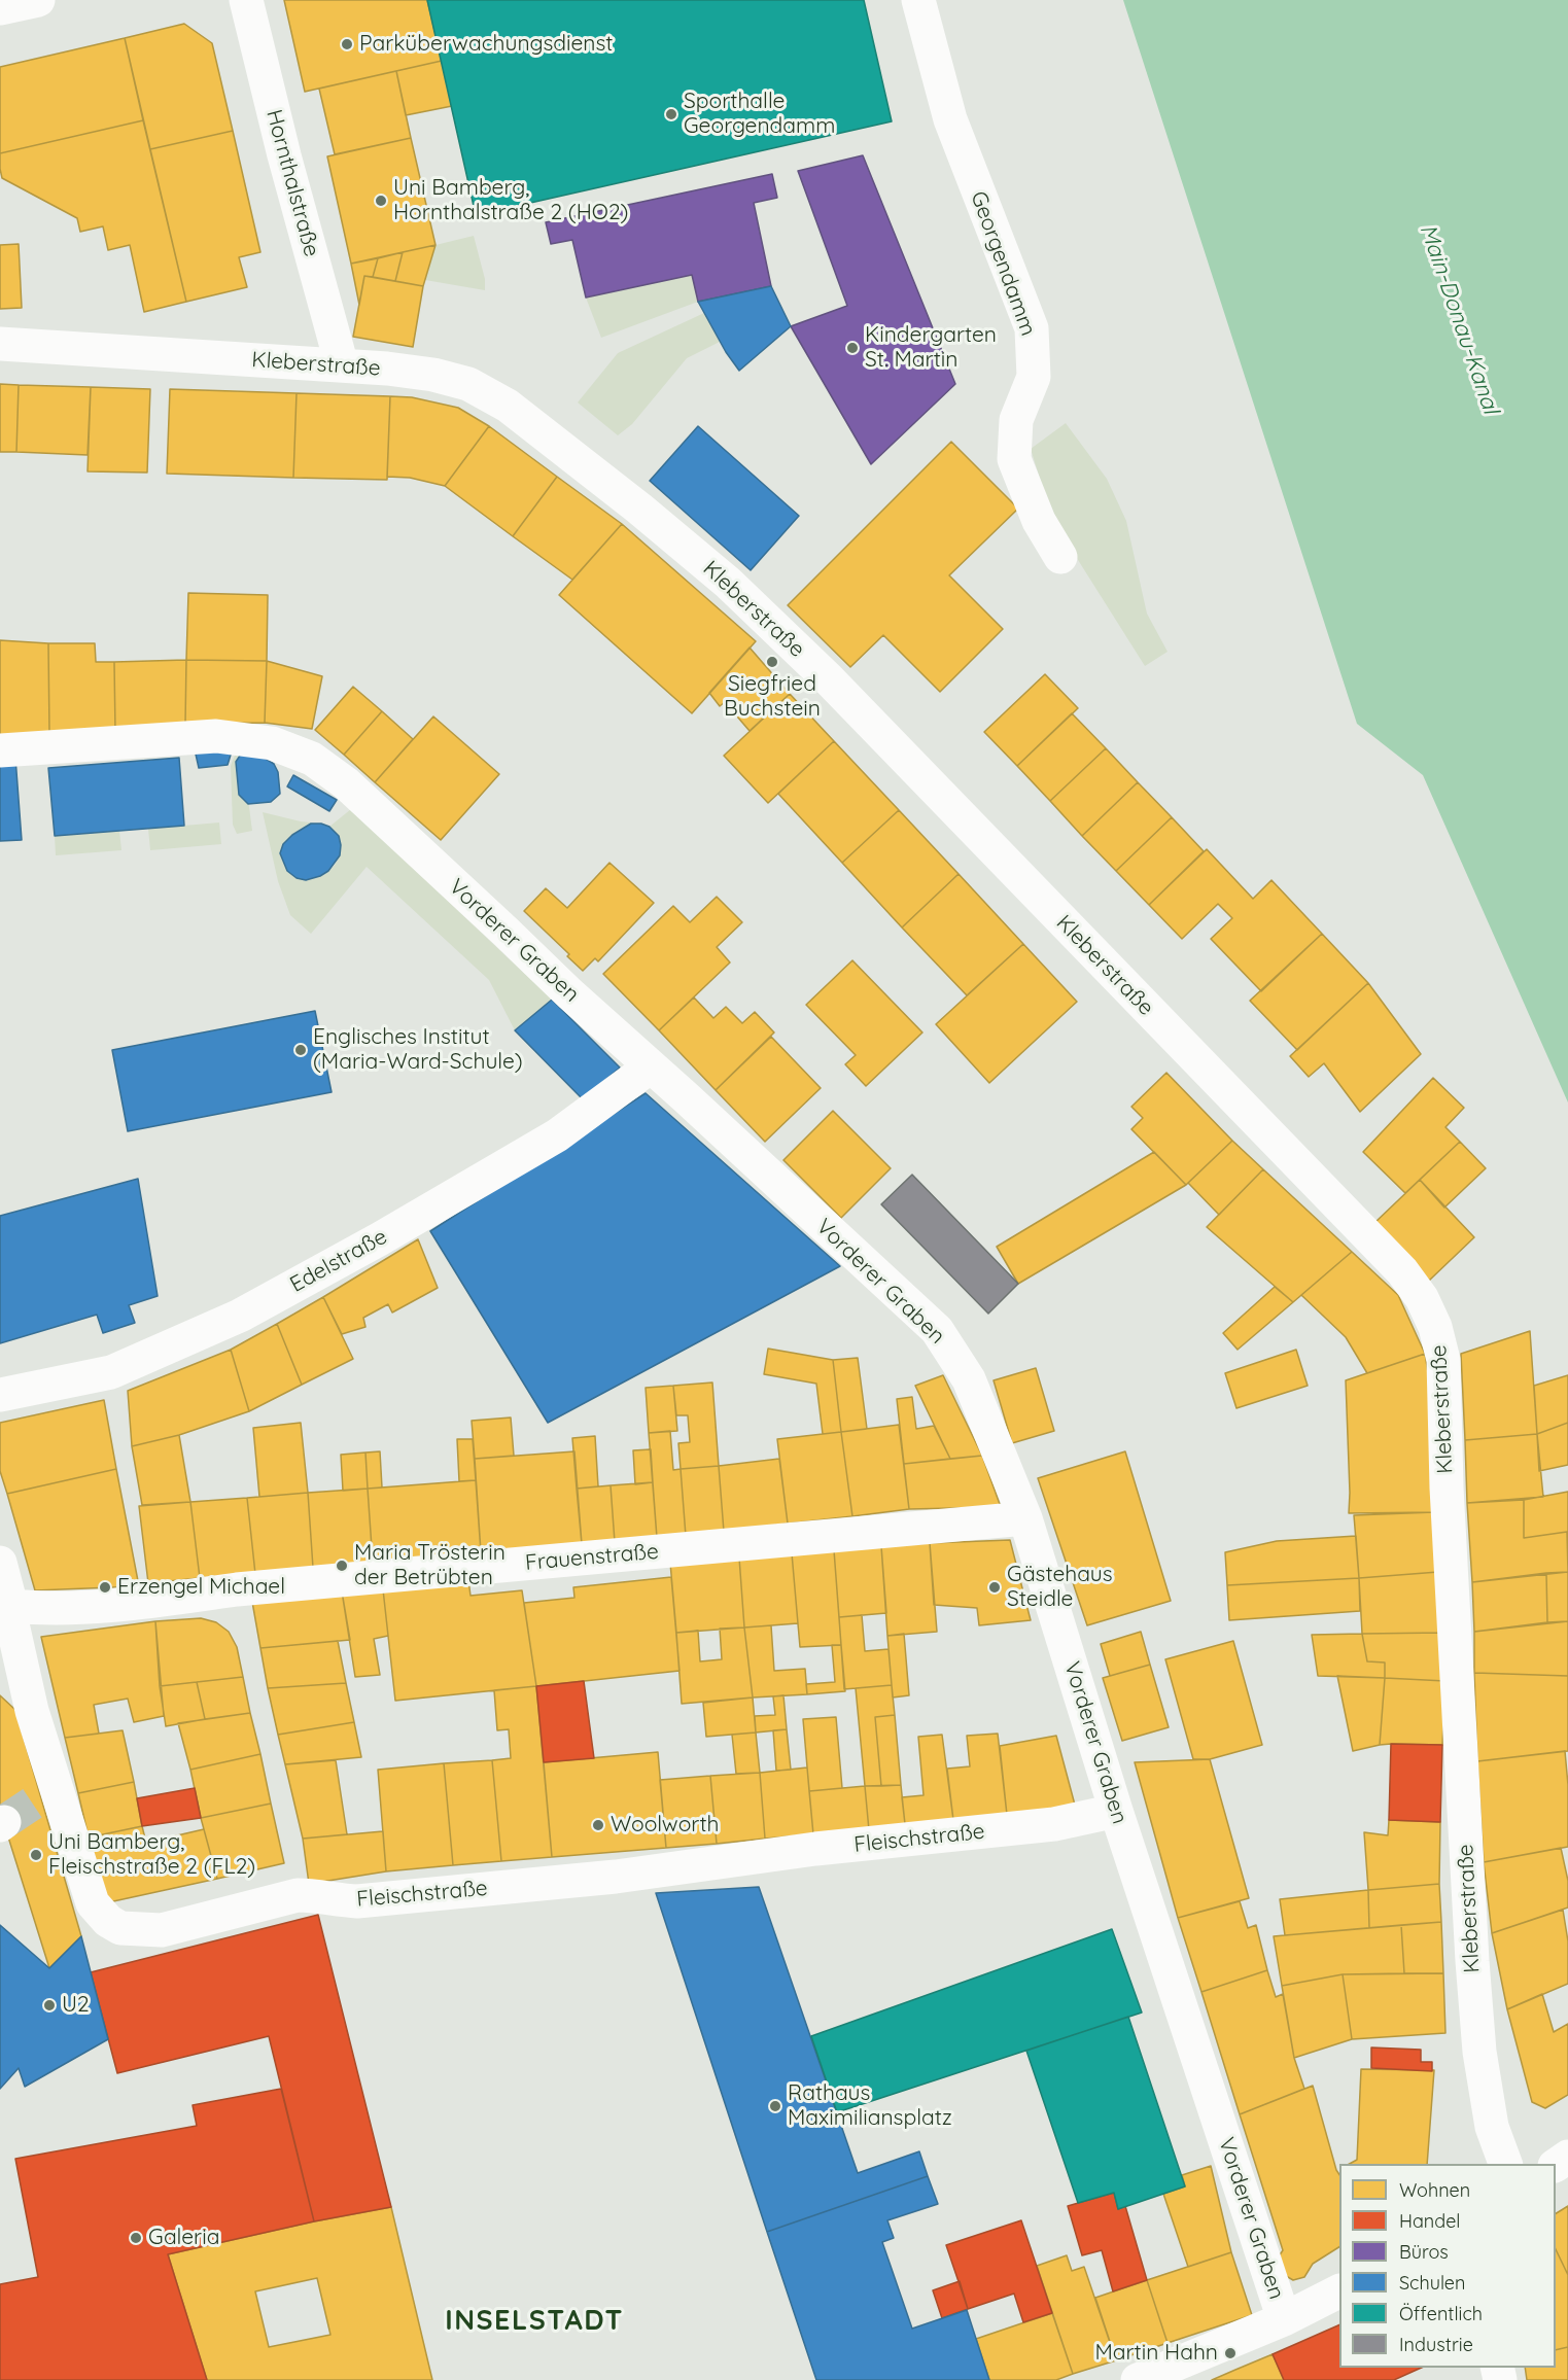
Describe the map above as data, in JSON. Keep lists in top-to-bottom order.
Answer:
{
  "streets": {
    "street": [
      "Hornthalstraße",
      "Georgendamm",
      "Kleberstraße",
      "Vorderer Graben",
      "Edelstraße",
      "Frauenstraße",
      "Fleischstraße"
    ]
  },
  "crossings": [
    ["Hornthalstraße", "Kleberstraße"],
    ["Vorderer Graben", "Edelstraße"],
    ["Vorderer Graben", "Frauenstraße"],
    ["Vorderer Graben", "Fleischstraße"],
    ["Frauenstraße", "Fleischstraße"]
  ],
  "districts": ["INSELSTADT"],
  "water": ["Main-Donau-Kanal"],
  "places": [
    "Parküberwachungsdienst",
    "Sporthalle Georgendamm",
    "Uni Bamberg, Hornthalstraße 2 (HO2)",
    "Kindergarten St. Martin",
    "Siegfried Buchstein",
    "Englisches Institut (Maria-Ward-Schule)",
    "Maria Trösterin der Betrübten",
    "Erzengel Michael",
    "Gästehaus Steidle",
    "Woolworth",
    "Uni Bamberg, Fleischstraße 2 (FL2)",
    "U2",
    "Rathaus Maximiliansplatz",
    "Galeria",
    "Martin Hahn"
  ],
  "legend": [
    "Wohnen",
    "Handel",
    "Büros",
    "Schulen",
    "Öffentlich",
    "Industrie"
  ]
}
